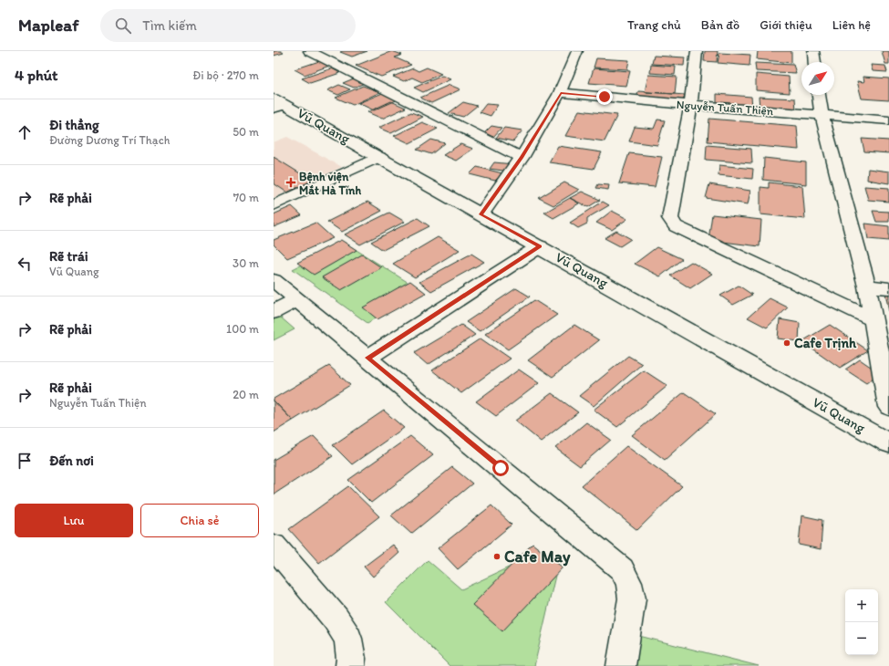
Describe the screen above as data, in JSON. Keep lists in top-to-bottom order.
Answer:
{
  "streets": {
    "street": ["Nguyễn Tuấn Thiện", "Vũ Quang"]
  },
  "places": {
    "health": ["Bệnh viện Mắt Hà Tĩnh"],
    "other": ["Cafe Trịnh", "Cafe May"]
  },
  "north": "top right",
  "page": {
    "header": "Mapleaf",
    "search": "Tìm kiếm",
    "nav": [
      "Trang chủ",
      "Bản đồ",
      "Giới thiệu",
      "Liên hệ"
    ],
    "heading": ["4 phút", "Đi bộ · 270 m"],
    "list": [
      ["Đi thẳng", "Đường Dương Trí Thạch", "50 m"],
      ["Rẽ phải", "70 m"],
      ["Rẽ trái", "Vũ Quang", "30 m"],
      ["Rẽ phải", "100 m"],
      ["Rẽ phải", "Nguyễn Tuấn Thiện", "20 m"],
      "Đến nơi"
    ],
    "buttons": ["Lưu", "Chia sẻ"],
    "map_buttons": ["+", "−"]
  }
}
